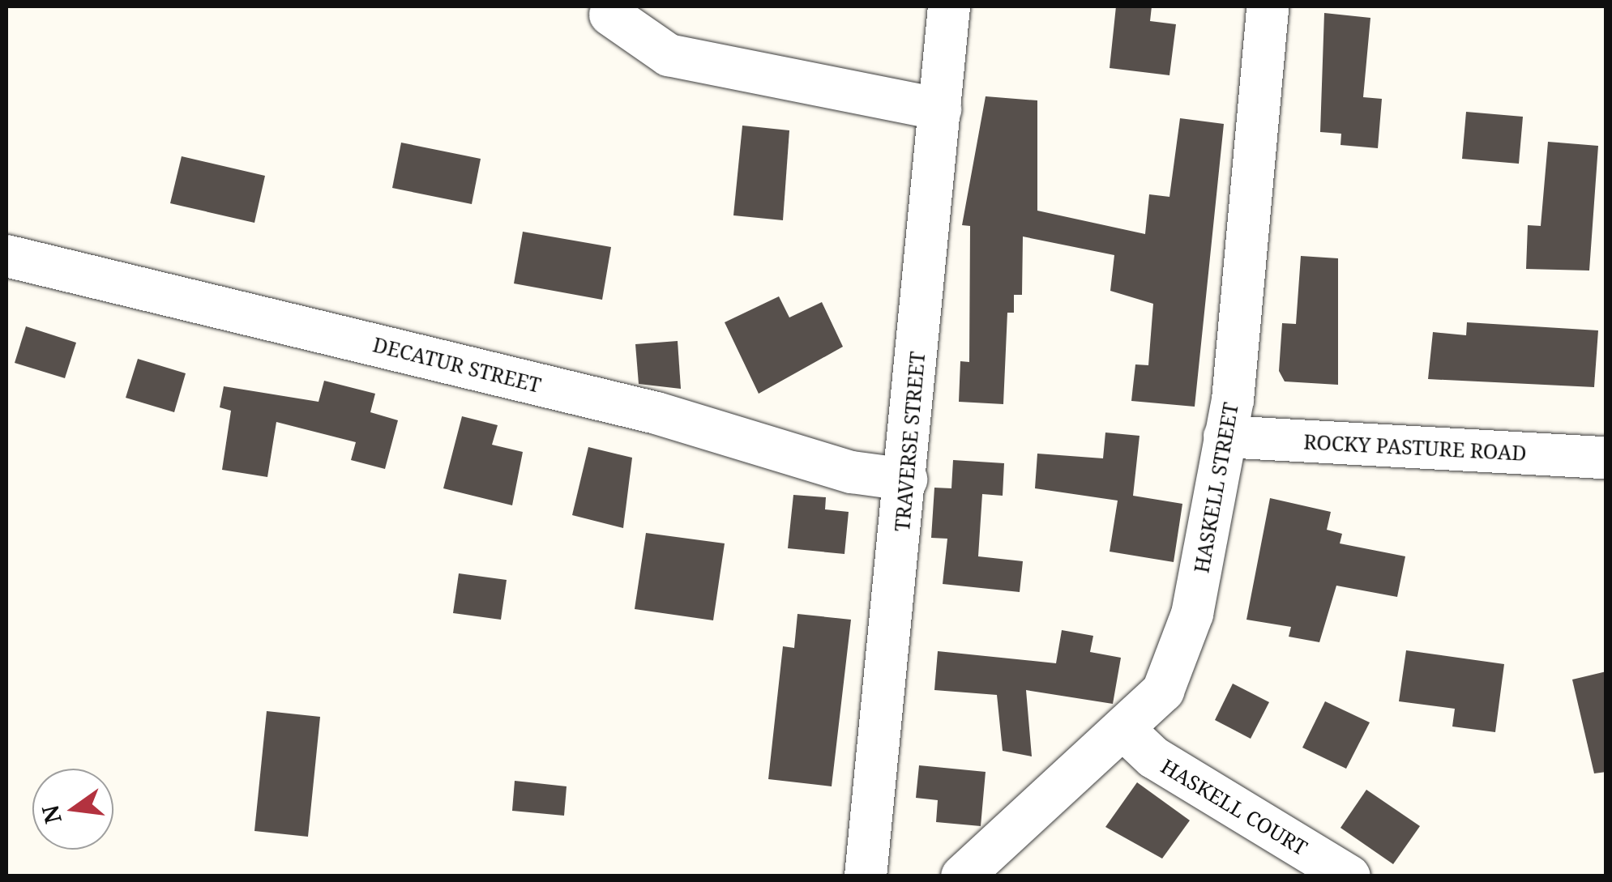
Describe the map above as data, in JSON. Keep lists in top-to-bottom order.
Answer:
{
  "streets": {
    "street": [
      "DECATUR STREET",
      "TRAVERSE STREET",
      "ROCKY PASTURE ROAD",
      "HASKELL STREET",
      "HASKELL COURT"
    ]
  },
  "crossings": [
    ["DECATUR STREET", "TRAVERSE STREET"],
    ["ROCKY PASTURE ROAD", "HASKELL STREET"],
    ["HASKELL STREET", "HASKELL COURT"]
  ],
  "north": "left"
}
